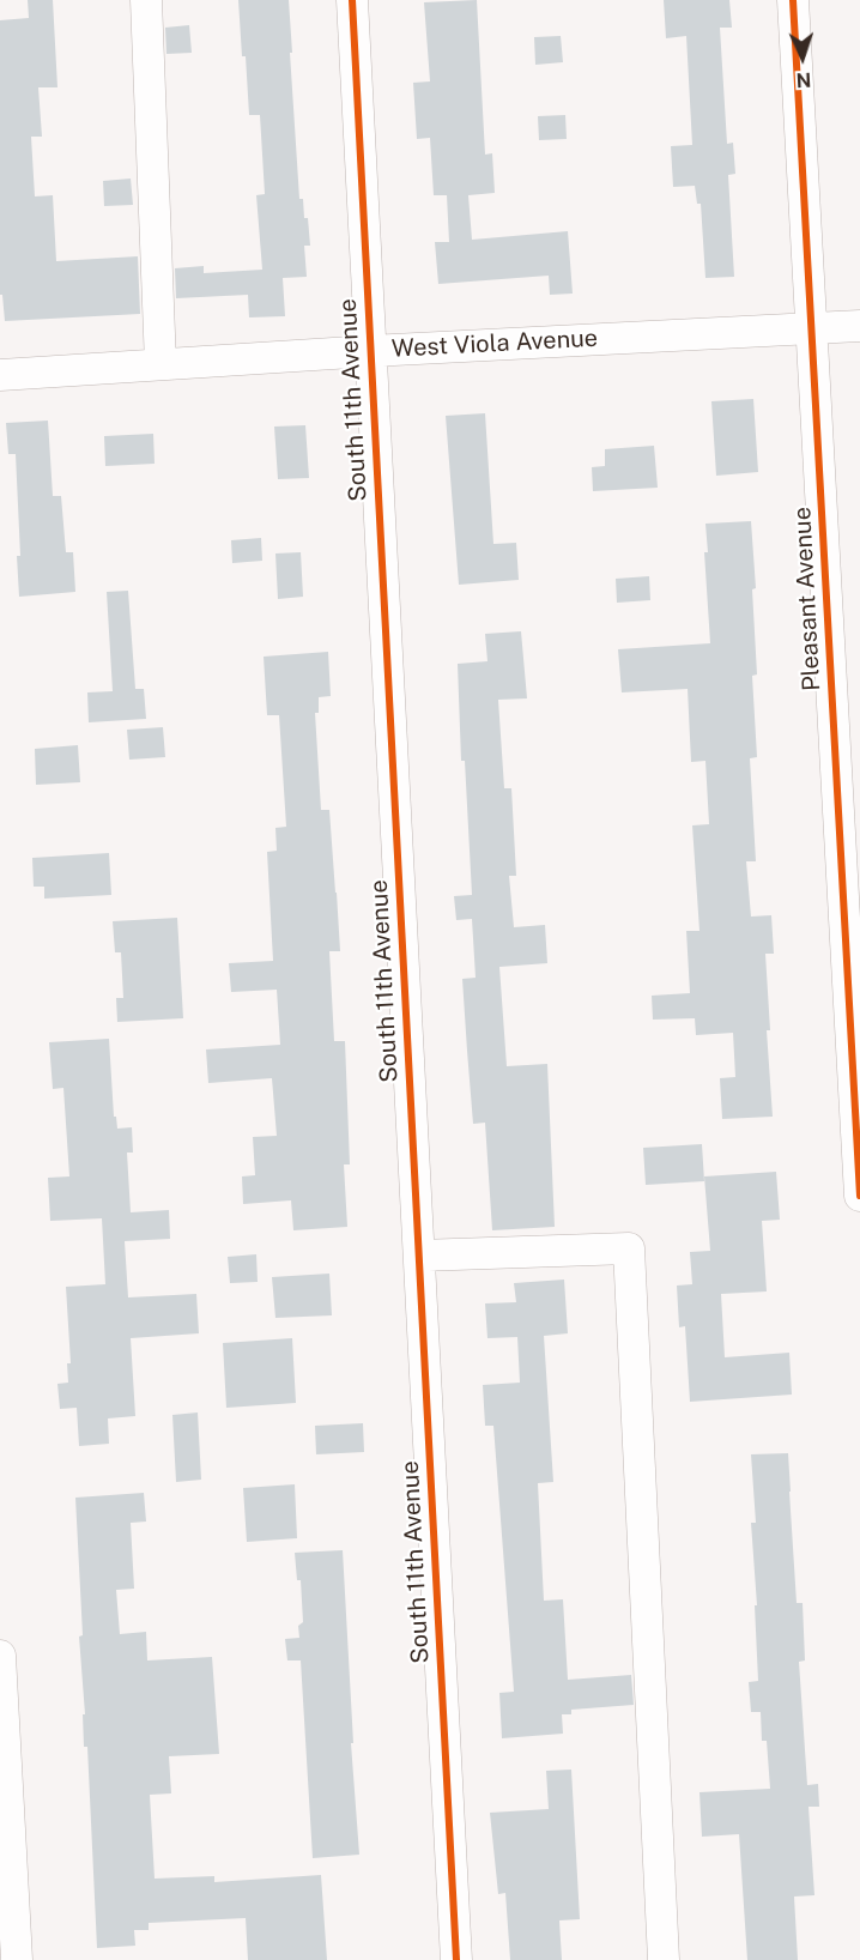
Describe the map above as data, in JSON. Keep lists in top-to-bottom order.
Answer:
{
  "streets": {
    "street": ["West Viola Avenue", "South 11th Avenue", "Pleasant Avenue"]
  },
  "crossings": [
    ["West Viola Avenue", "South 11th Avenue"],
    ["West Viola Avenue", "Pleasant Avenue"]
  ],
  "north": "bottom"
}
